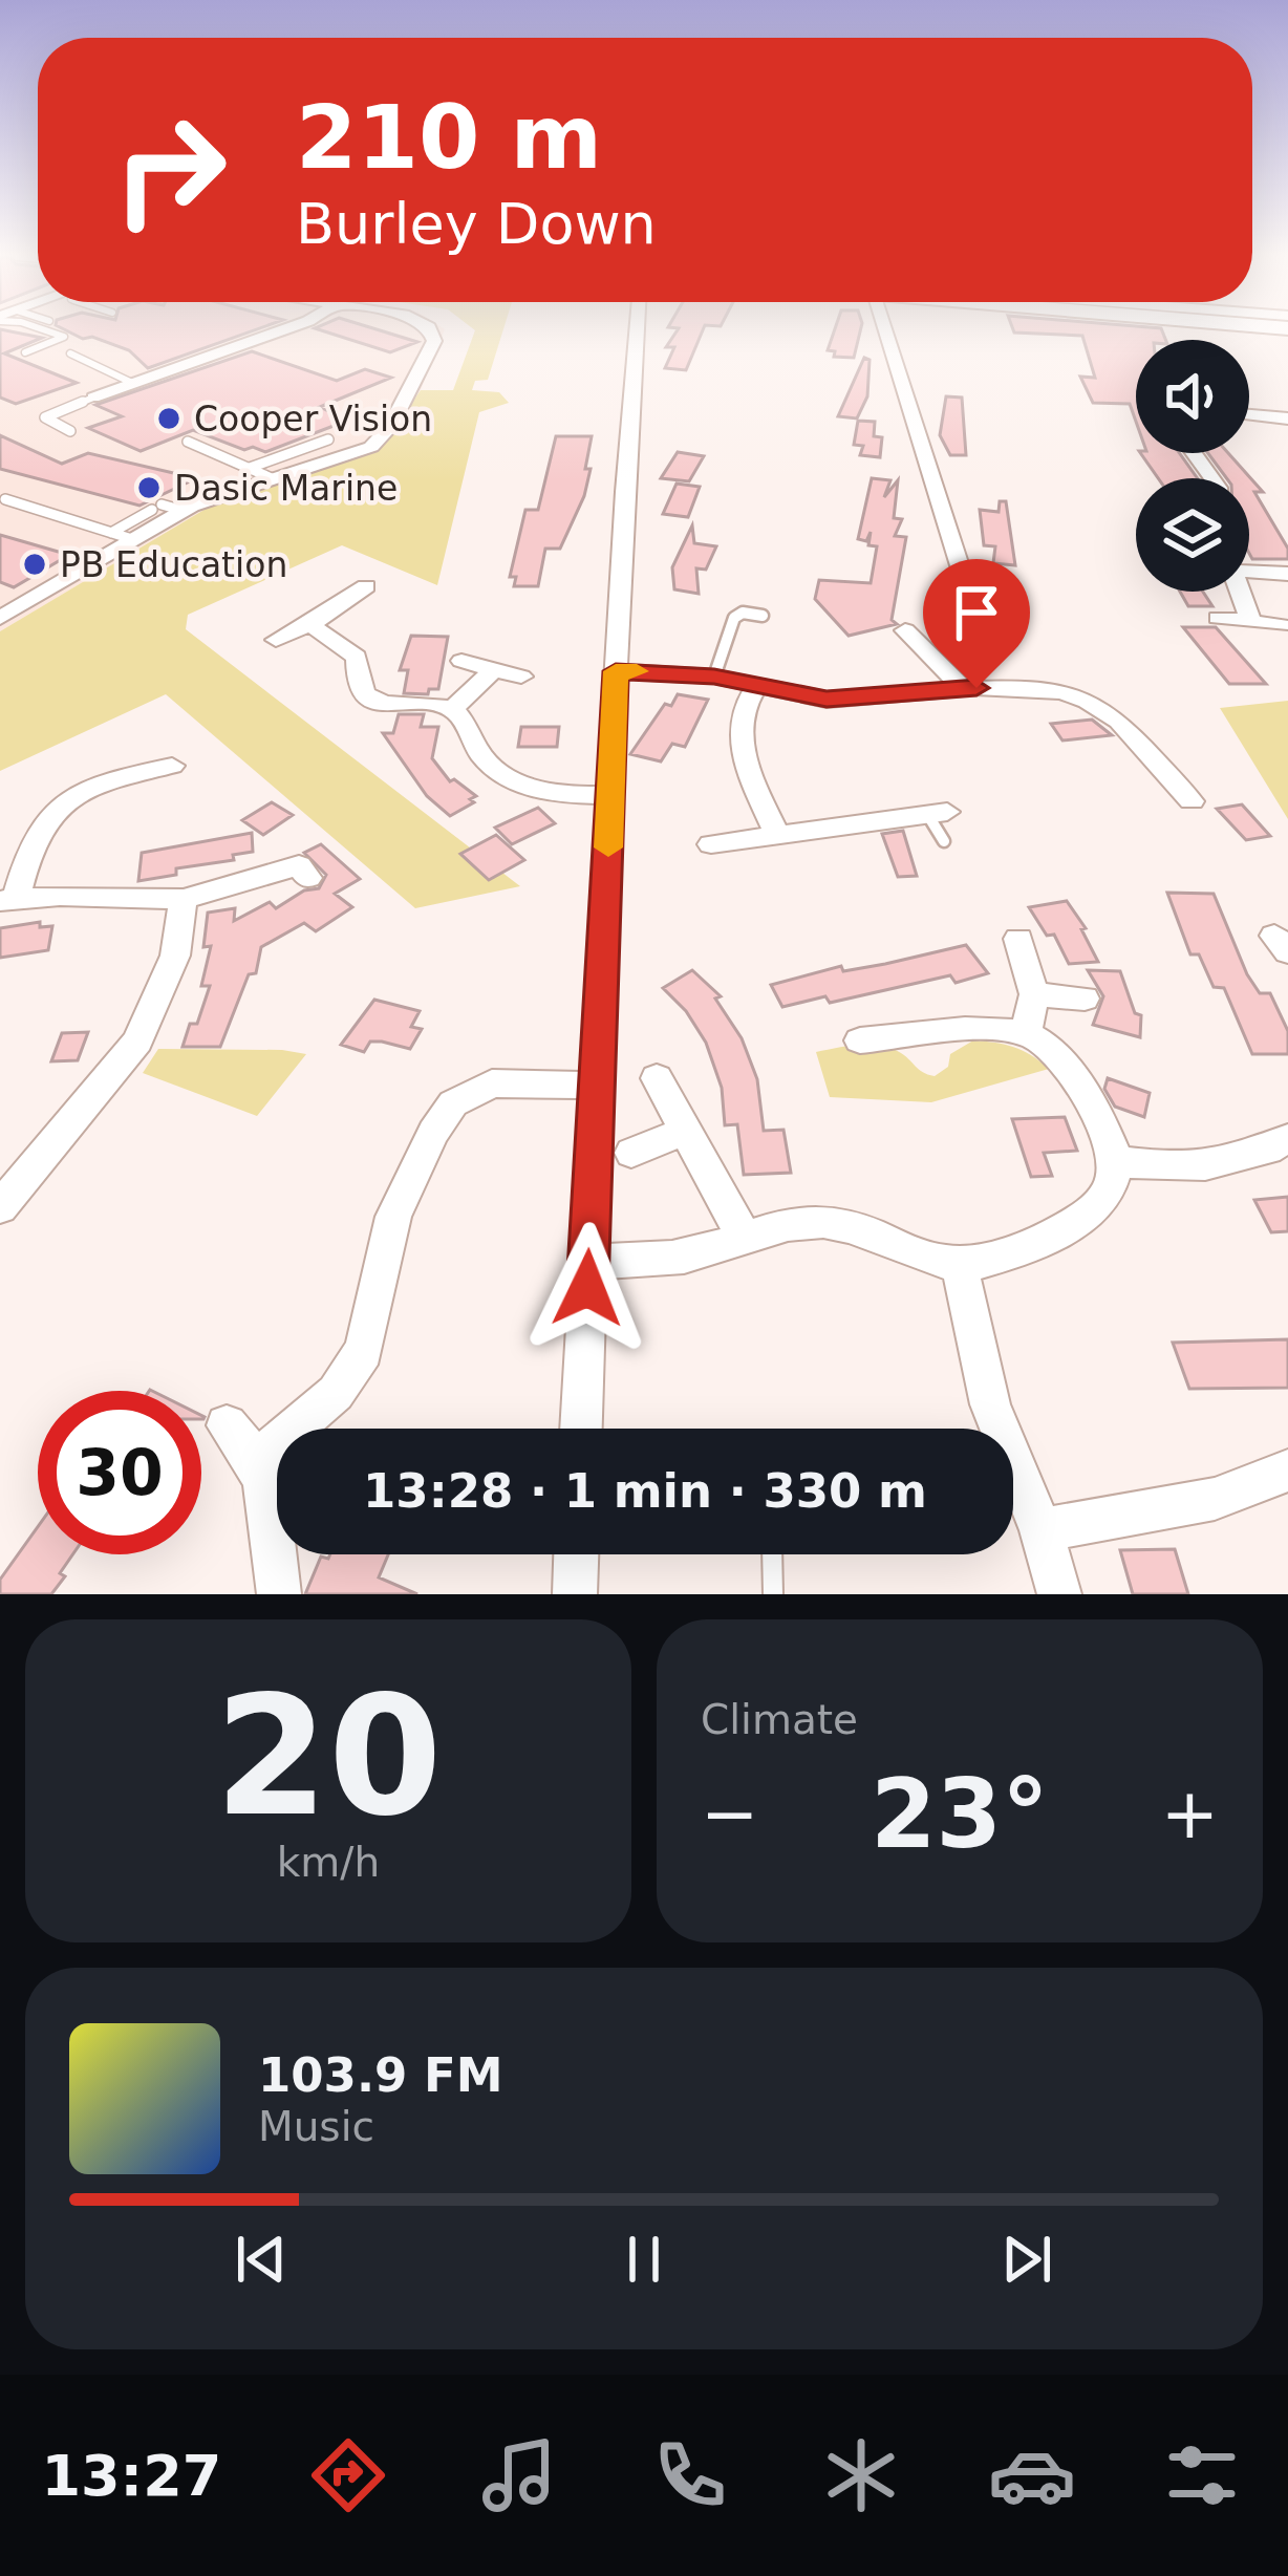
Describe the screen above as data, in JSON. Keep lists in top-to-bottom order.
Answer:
{
  "places": ["Cooper Vision", "Dasic Marine", "PB Education"],
  "page": {
    "turn": ["210 m", "Burley Down"],
    "limit": "30",
    "trip": "13:28 · 1 min · 330 m",
    "tile": [
      ["20", "km/h"],
      "Climate"
    ],
    "heat": ["−", "23°", "+"],
    "song": ["103.9 FM", "Music"],
    "tabs": "13:27"
  }
}
